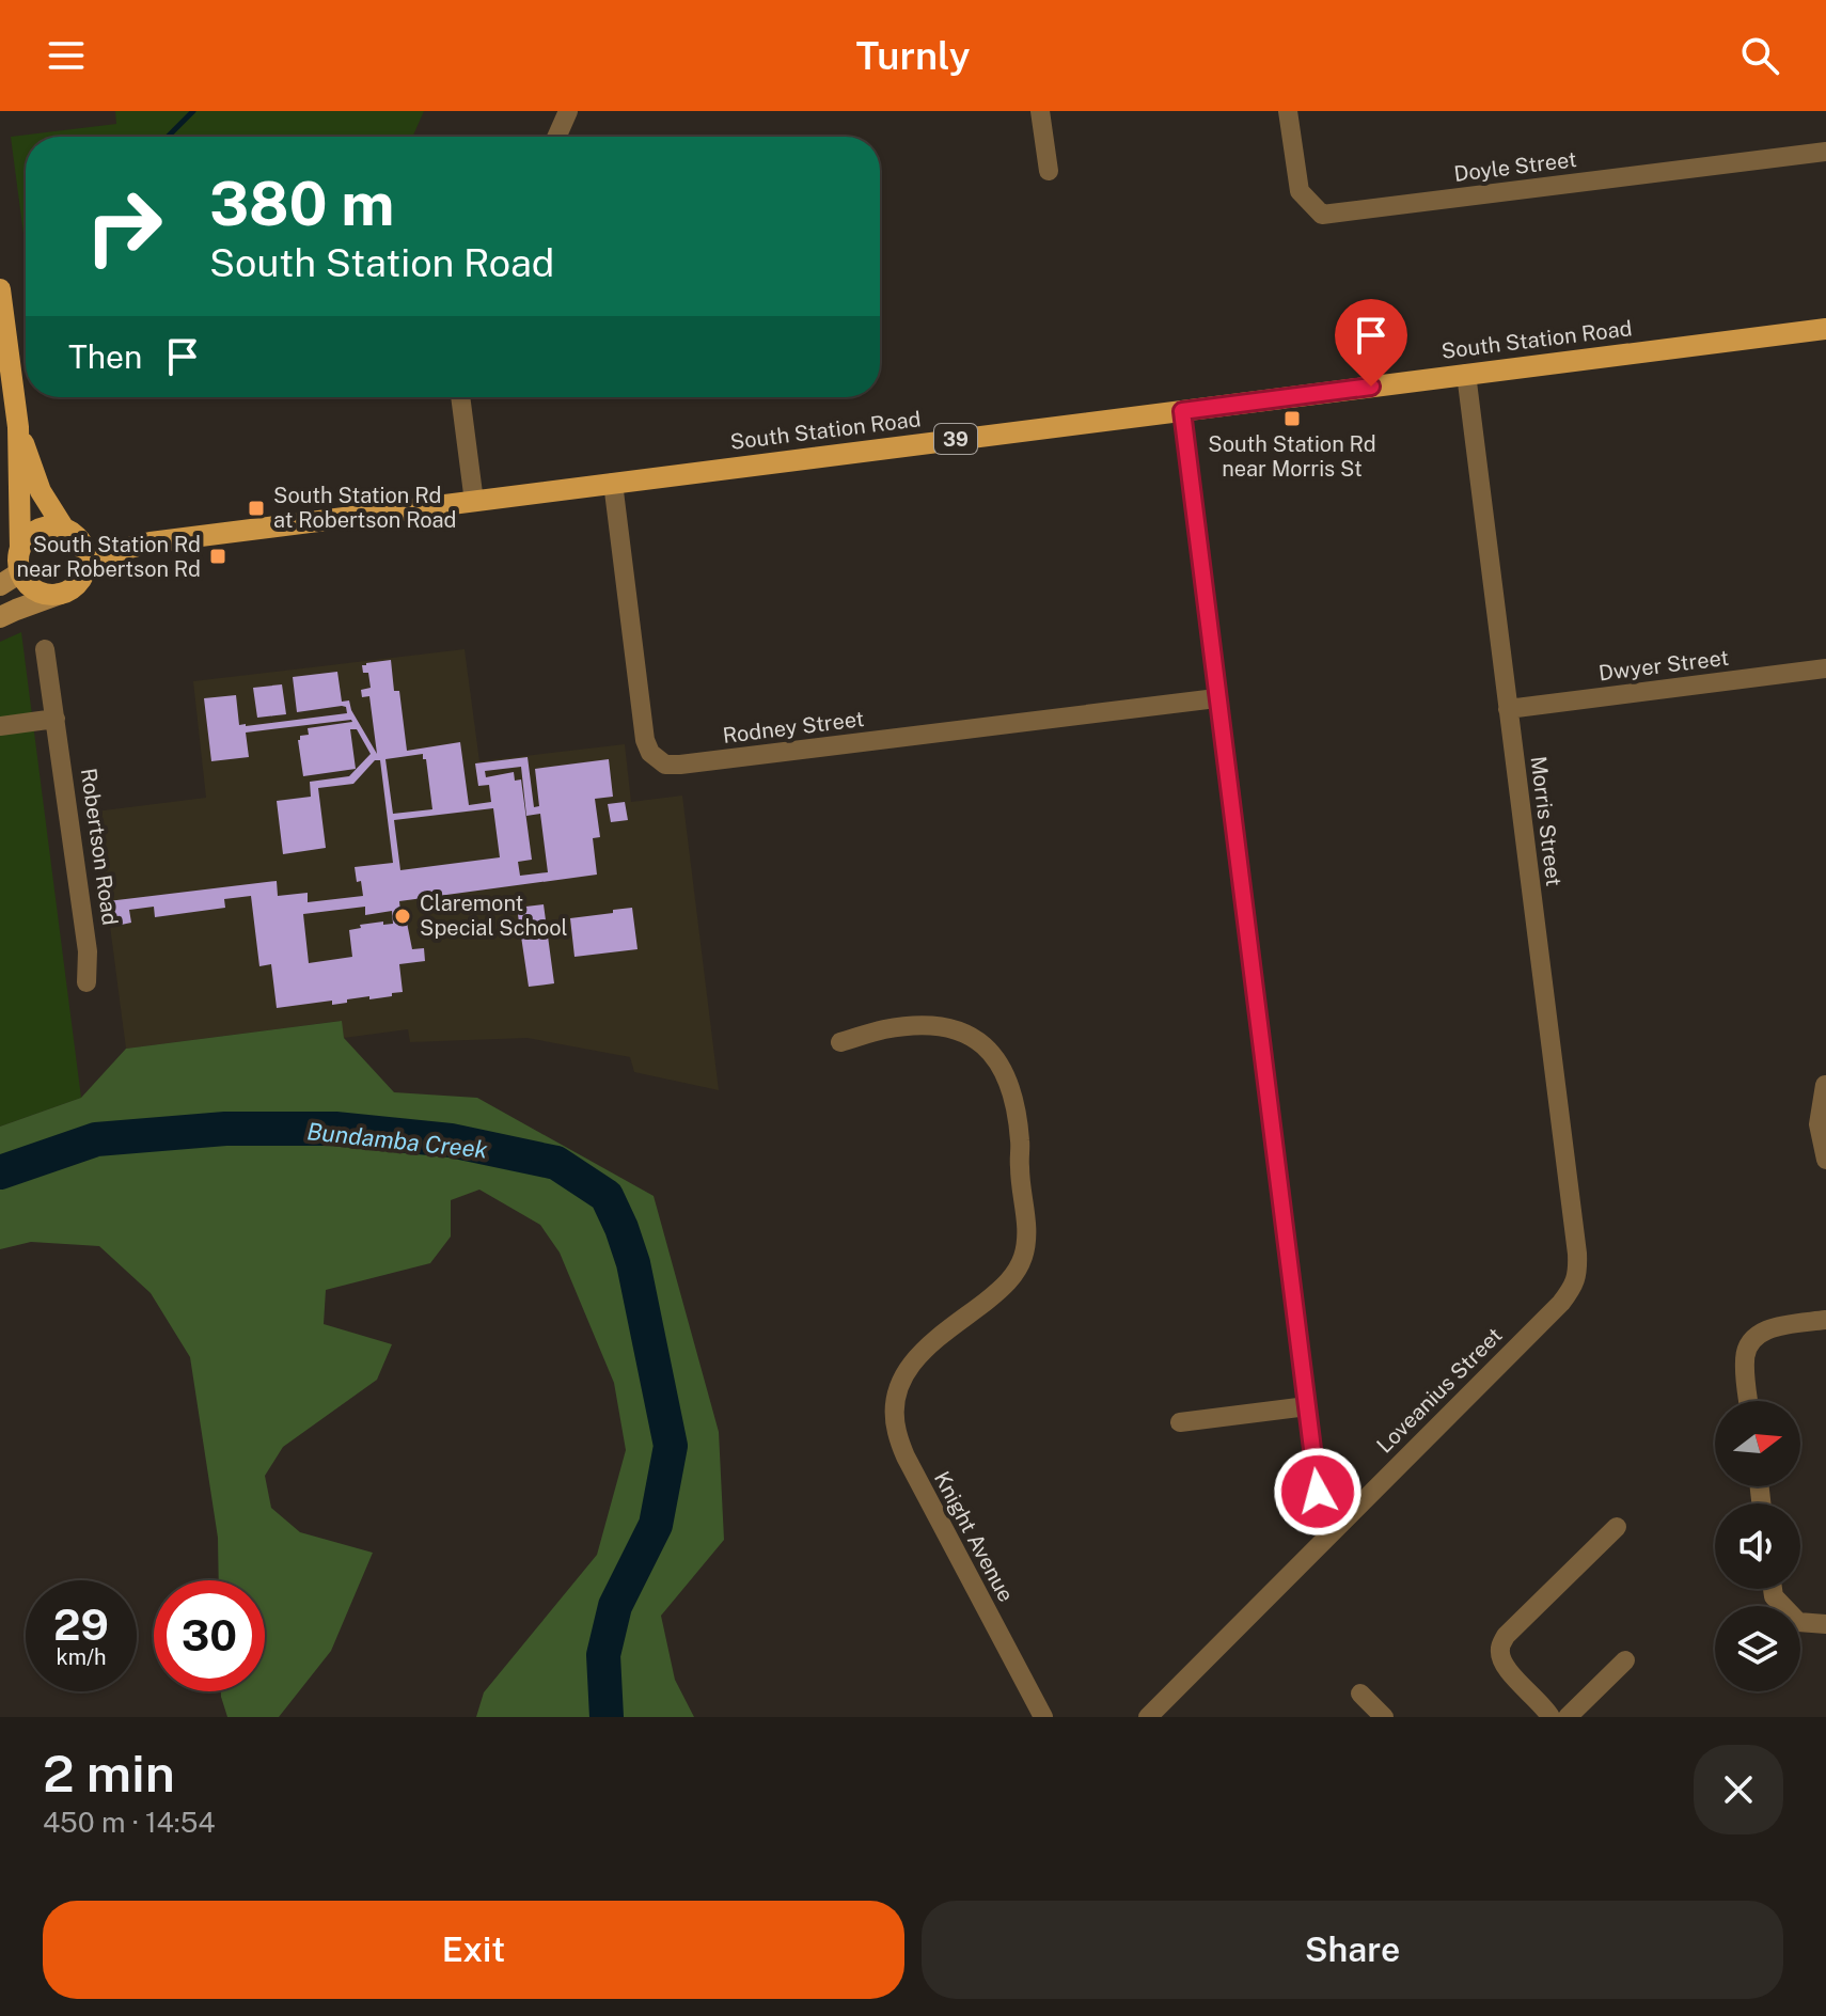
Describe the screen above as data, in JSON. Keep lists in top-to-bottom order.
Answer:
{
  "streets": {
    "main road": ["South Station Road", "39"],
    "street": [
      "Doyle Street",
      "Dwyer Street",
      "Rodney Street",
      "Morris Street",
      "Robertson Road",
      "Loveanius Street",
      "Knight Avenue"
    ]
  },
  "crossings": [
    ["South Station Road", "Rodney Street"],
    ["South Station Road", "Morris Street"],
    ["Dwyer Street", "Morris Street"],
    ["Morris Street", "Loveanius Street"]
  ],
  "water": ["Bundamba Creek"],
  "places": {
    "transit": ["South Station Rd near Morris St", "South Station Rd at Robertson Road", "South Station Rd near Robertson Rd"],
    "other": ["Claremont Special School"]
  },
  "north": "right",
  "page": {
    "header": "Turnly",
    "turn": ["380 m", "South Station Road"],
    "then": "Then",
    "speed": "29 km/h",
    "limit": "30",
    "heading": ["2 min", "450 m · 14:54"],
    "buttons": ["Exit", "Share"]
  }
}
